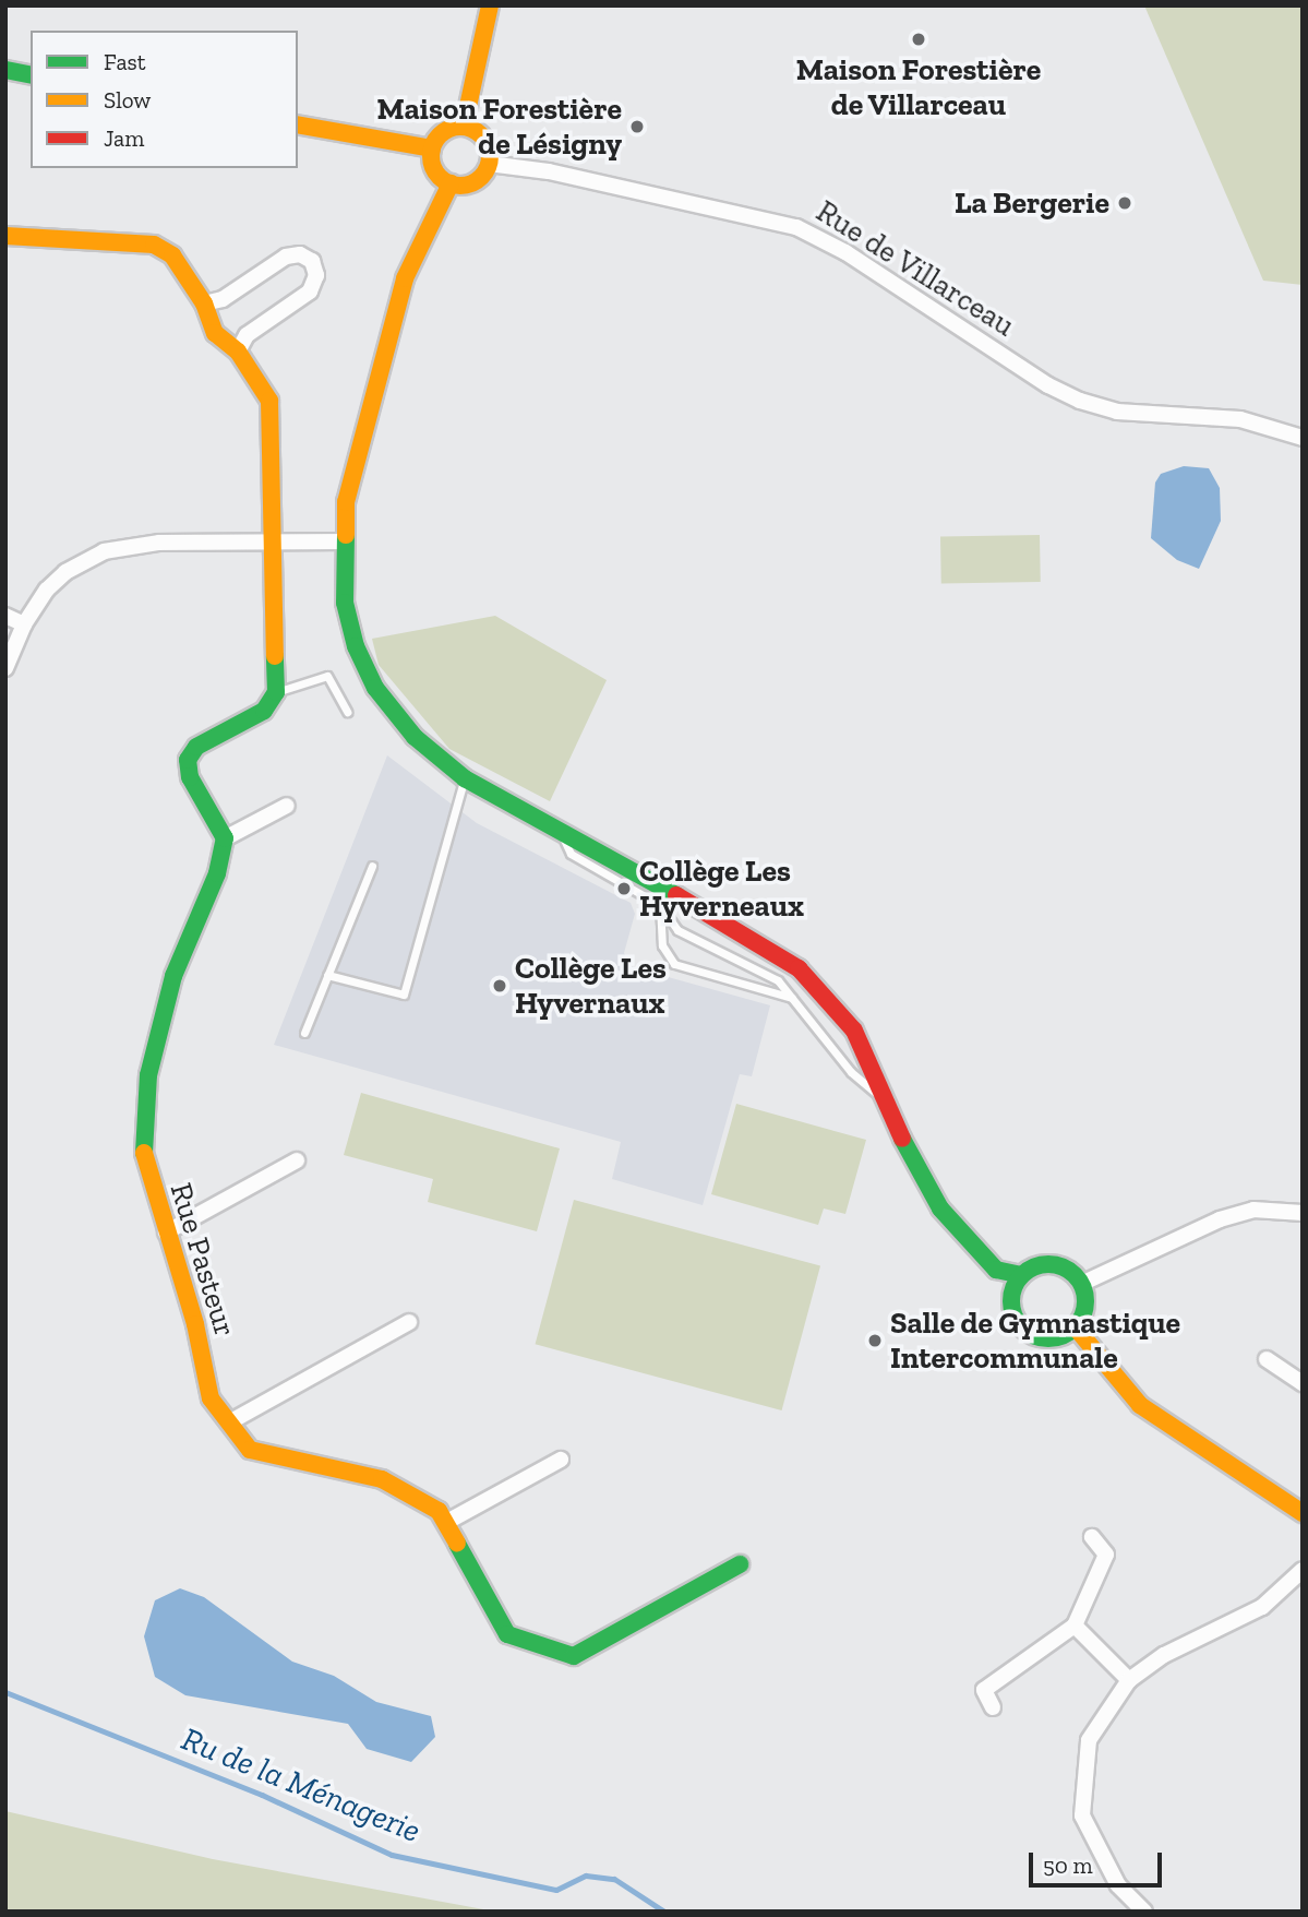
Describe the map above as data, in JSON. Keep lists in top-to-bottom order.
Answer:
{
  "streets": {
    "street": ["Rue de Villarceau", "Rue Pasteur"]
  },
  "water": ["Ru de la Ménagerie"],
  "places": [
    "Maison Forestière de Villarceau",
    "Maison Forestière de Lésigny",
    "La Bergerie",
    "Collège Les Hyverneaux",
    "Collège Les Hyvernaux",
    "Salle de Gymnastique Intercommunale"
  ],
  "legend": ["Fast", "Slow", "Jam"],
  "scale_bar": "50 m"
}
